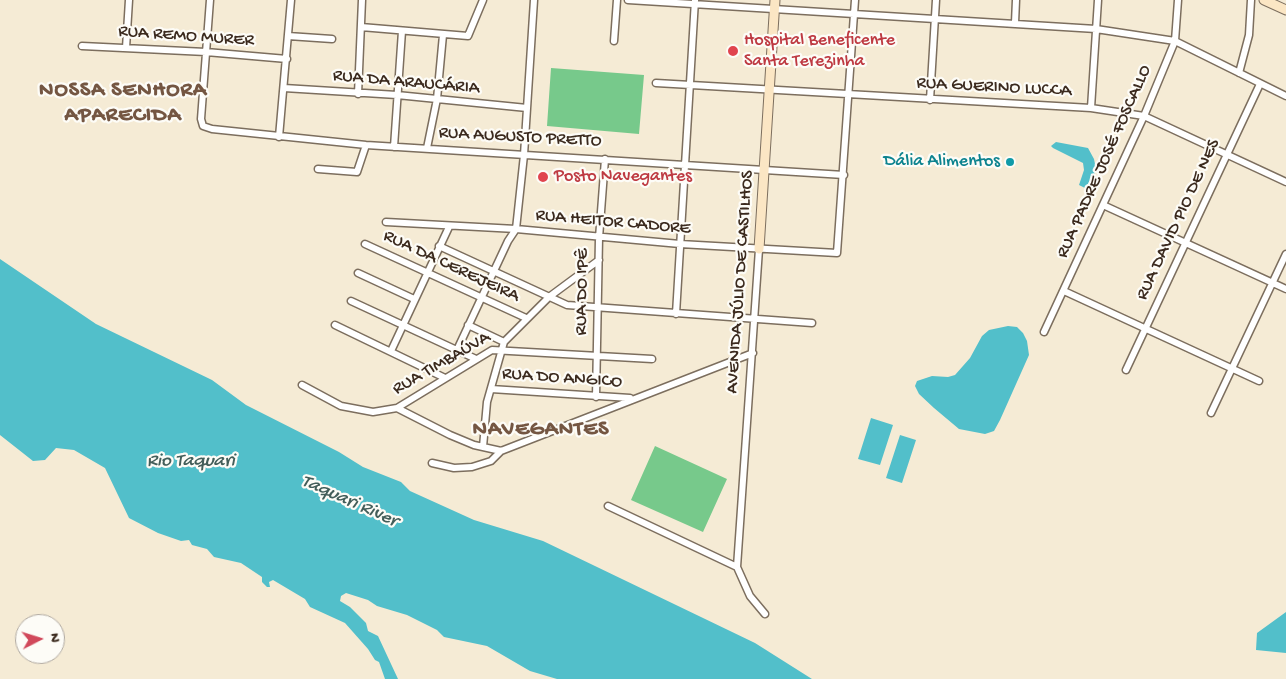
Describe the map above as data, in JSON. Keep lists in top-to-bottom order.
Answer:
{
  "streets": {
    "street": [
      "RUA REMO MURER",
      "RUA DA ARAUCÁRIA",
      "RUA GUERINO LUCCA",
      "RUA AUGUSTO PRETTO",
      "RUA PADRE JOSÉ FOSCALLO",
      "RUA DAVID PIO DE NES",
      "RUA HEITOR CADORE",
      "RUA DA CEREJEIRA",
      "AVENIDA JÚLIO DE CASTILHOS",
      "RUA DO IPÊ",
      "RUA TIMBAÚVA",
      "RUA DO ANGICO"
    ]
  },
  "crossings": [
    ["RUA REMO MURER", "RUA AUGUSTO PRETTO"],
    ["RUA GUERINO LUCCA", "RUA PADRE JOSÉ FOSCALLO"],
    ["RUA GUERINO LUCCA", "RUA DAVID PIO DE NES"],
    ["RUA GUERINO LUCCA", "AVENIDA JÚLIO DE CASTILHOS"],
    ["RUA AUGUSTO PRETTO", "RUA HEITOR CADORE"],
    ["RUA AUGUSTO PRETTO", "AVENIDA JÚLIO DE CASTILHOS"],
    ["RUA AUGUSTO PRETTO", "RUA DO IPÊ"],
    ["RUA HEITOR CADORE", "AVENIDA JÚLIO DE CASTILHOS"],
    ["RUA HEITOR CADORE", "RUA DO IPÊ"],
    ["RUA DA CEREJEIRA", "RUA TIMBAÚVA"],
    ["RUA DO IPÊ", "RUA TIMBAÚVA"],
    ["RUA DO IPÊ", "RUA DO ANGICO"]
  ],
  "districts": ["NOSSA SENHORA APARECIDA", "NAVEGANTES"],
  "water": ["Rio Taquari", "Taquari River"],
  "places": ["Hospital Beneficente Santa Terezinha", "Dália Alimentos", "Posto Navegantes"],
  "north": "right"
}
